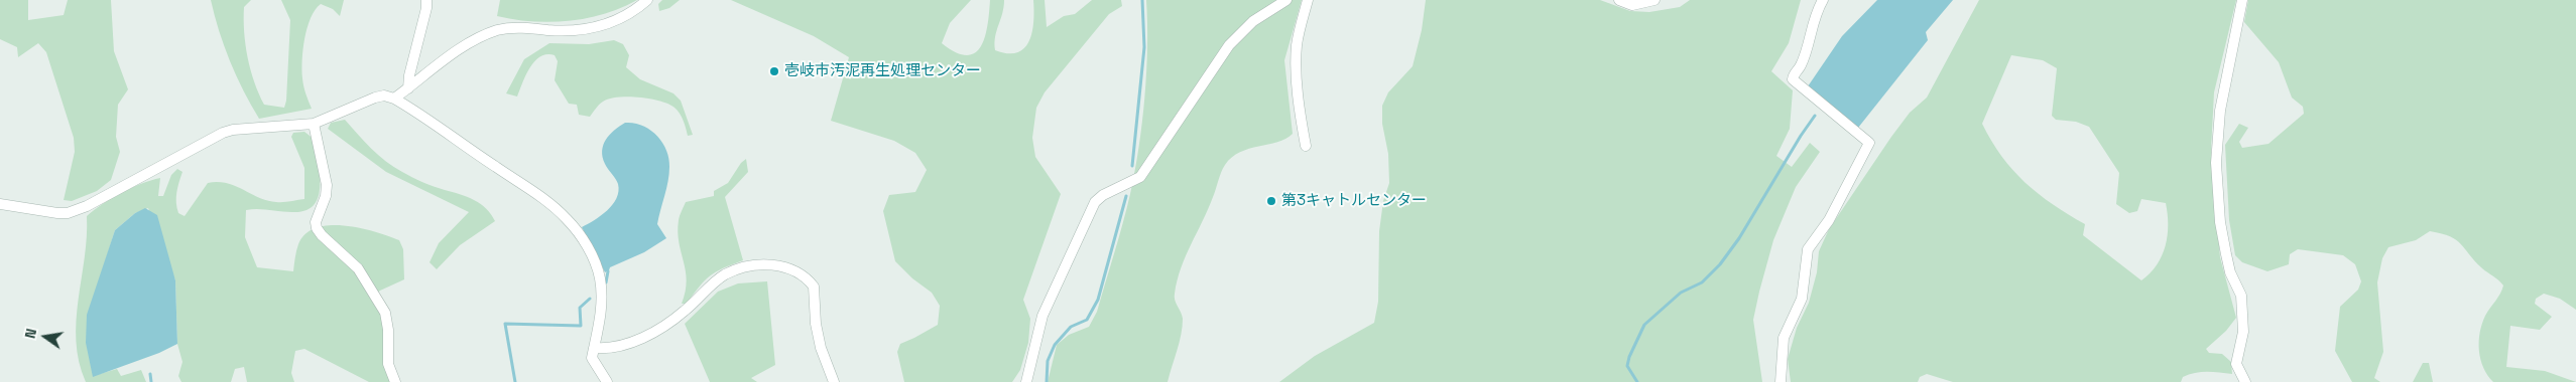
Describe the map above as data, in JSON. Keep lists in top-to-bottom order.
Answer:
{
  "places": ["壱岐市汚泥再生処理センター", "第3キャトルセンター"],
  "north": "left"
}
